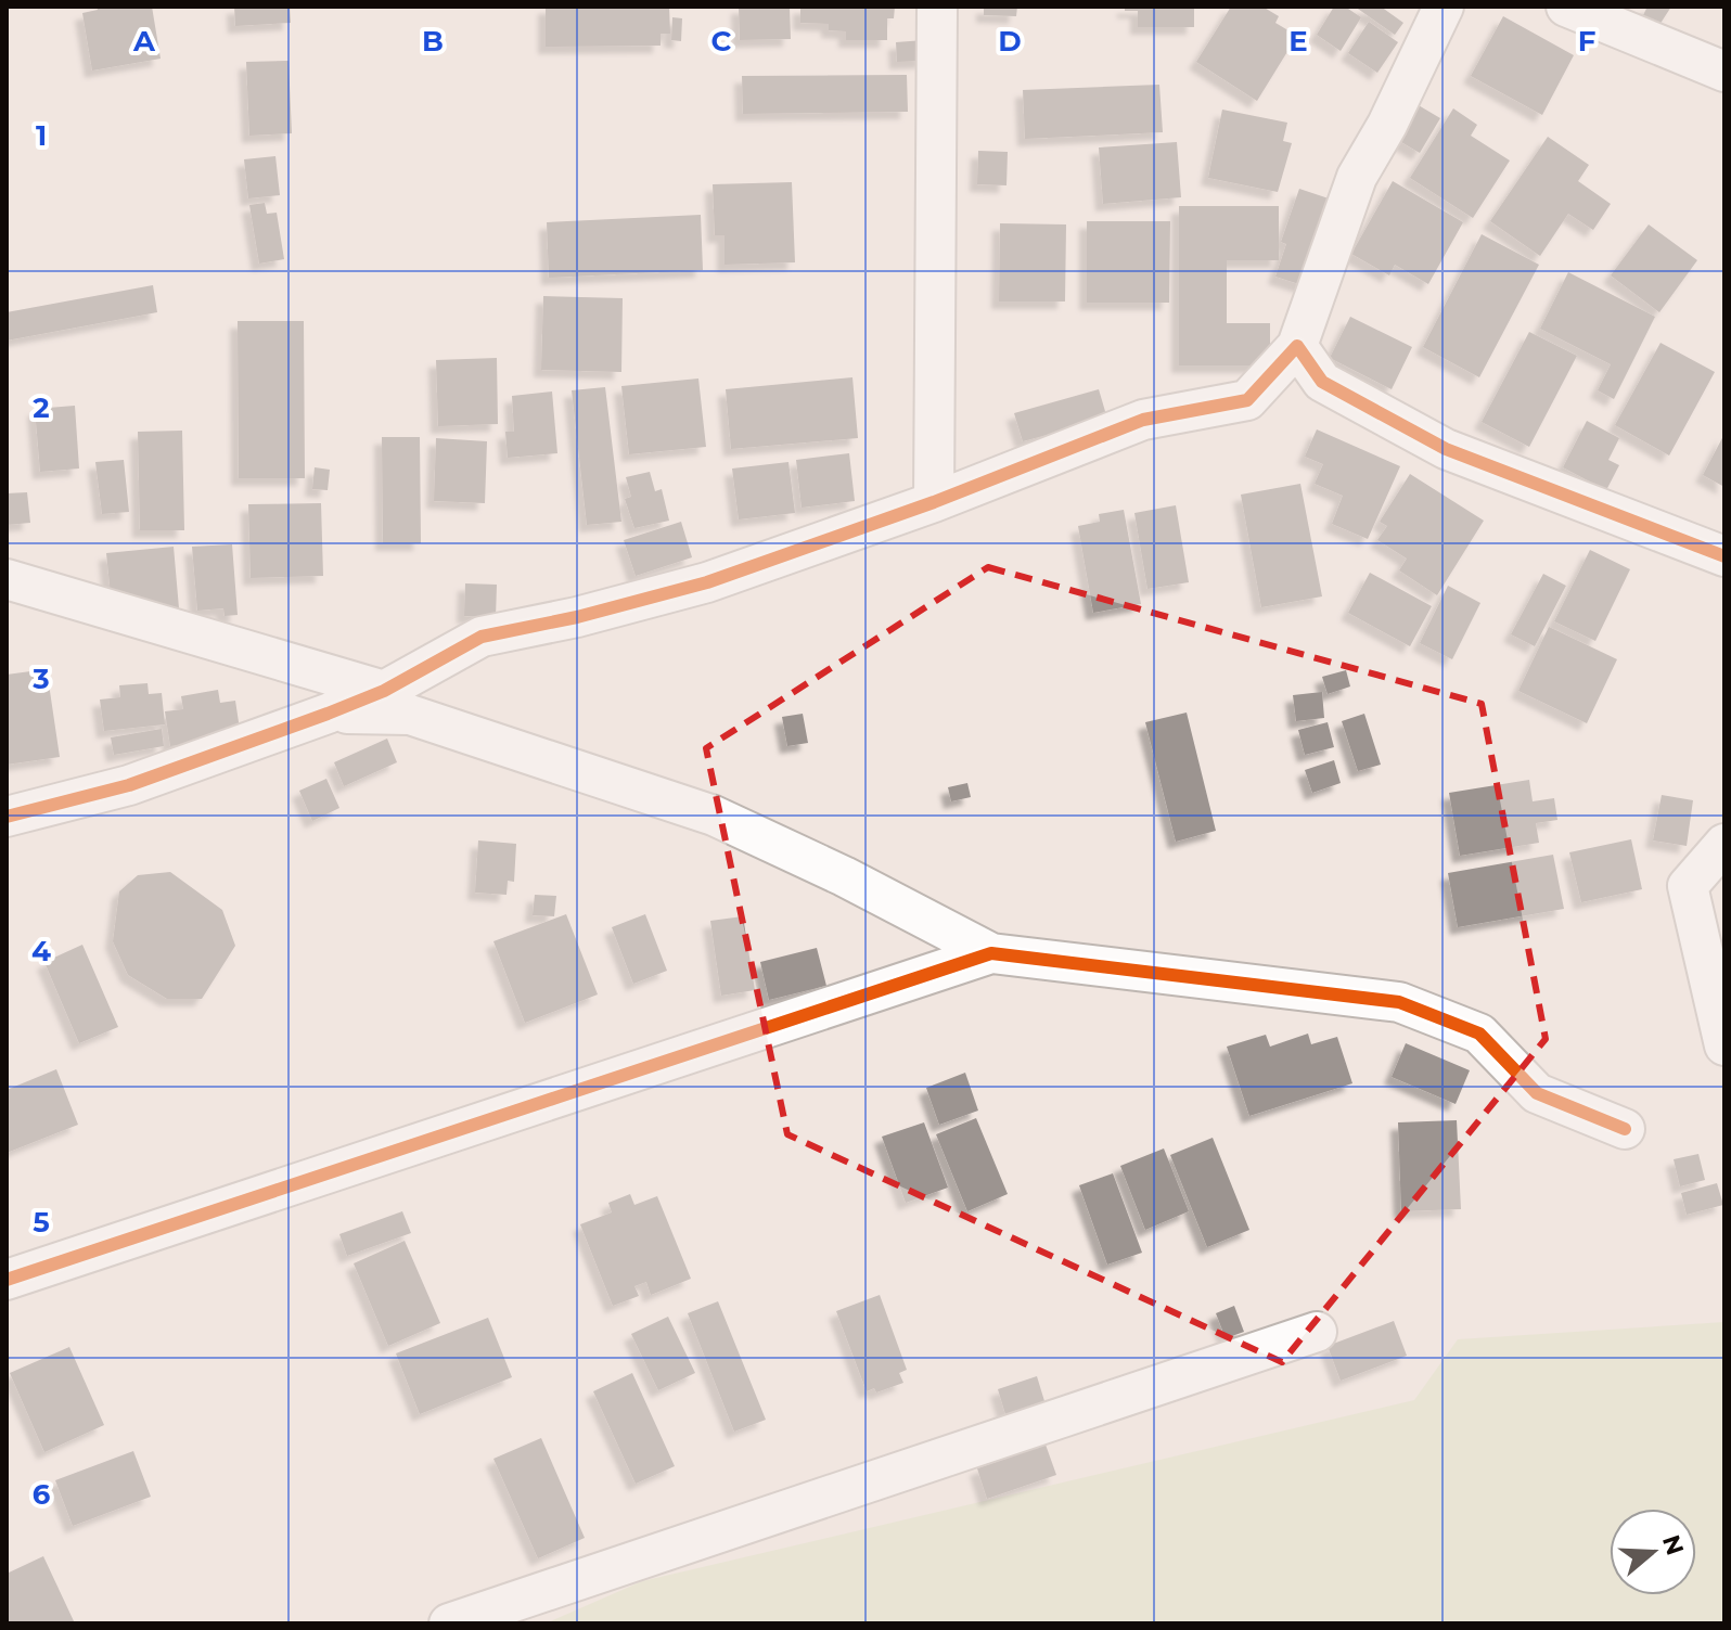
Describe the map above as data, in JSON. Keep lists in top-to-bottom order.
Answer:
{
  "north": "right",
  "grid": {
    "columns": [
      "A",
      "B",
      "C",
      "D",
      "E",
      "F"
    ],
    "rows": [
      "1",
      "2",
      "3",
      "4",
      "5",
      "6"
    ]
  }
}
